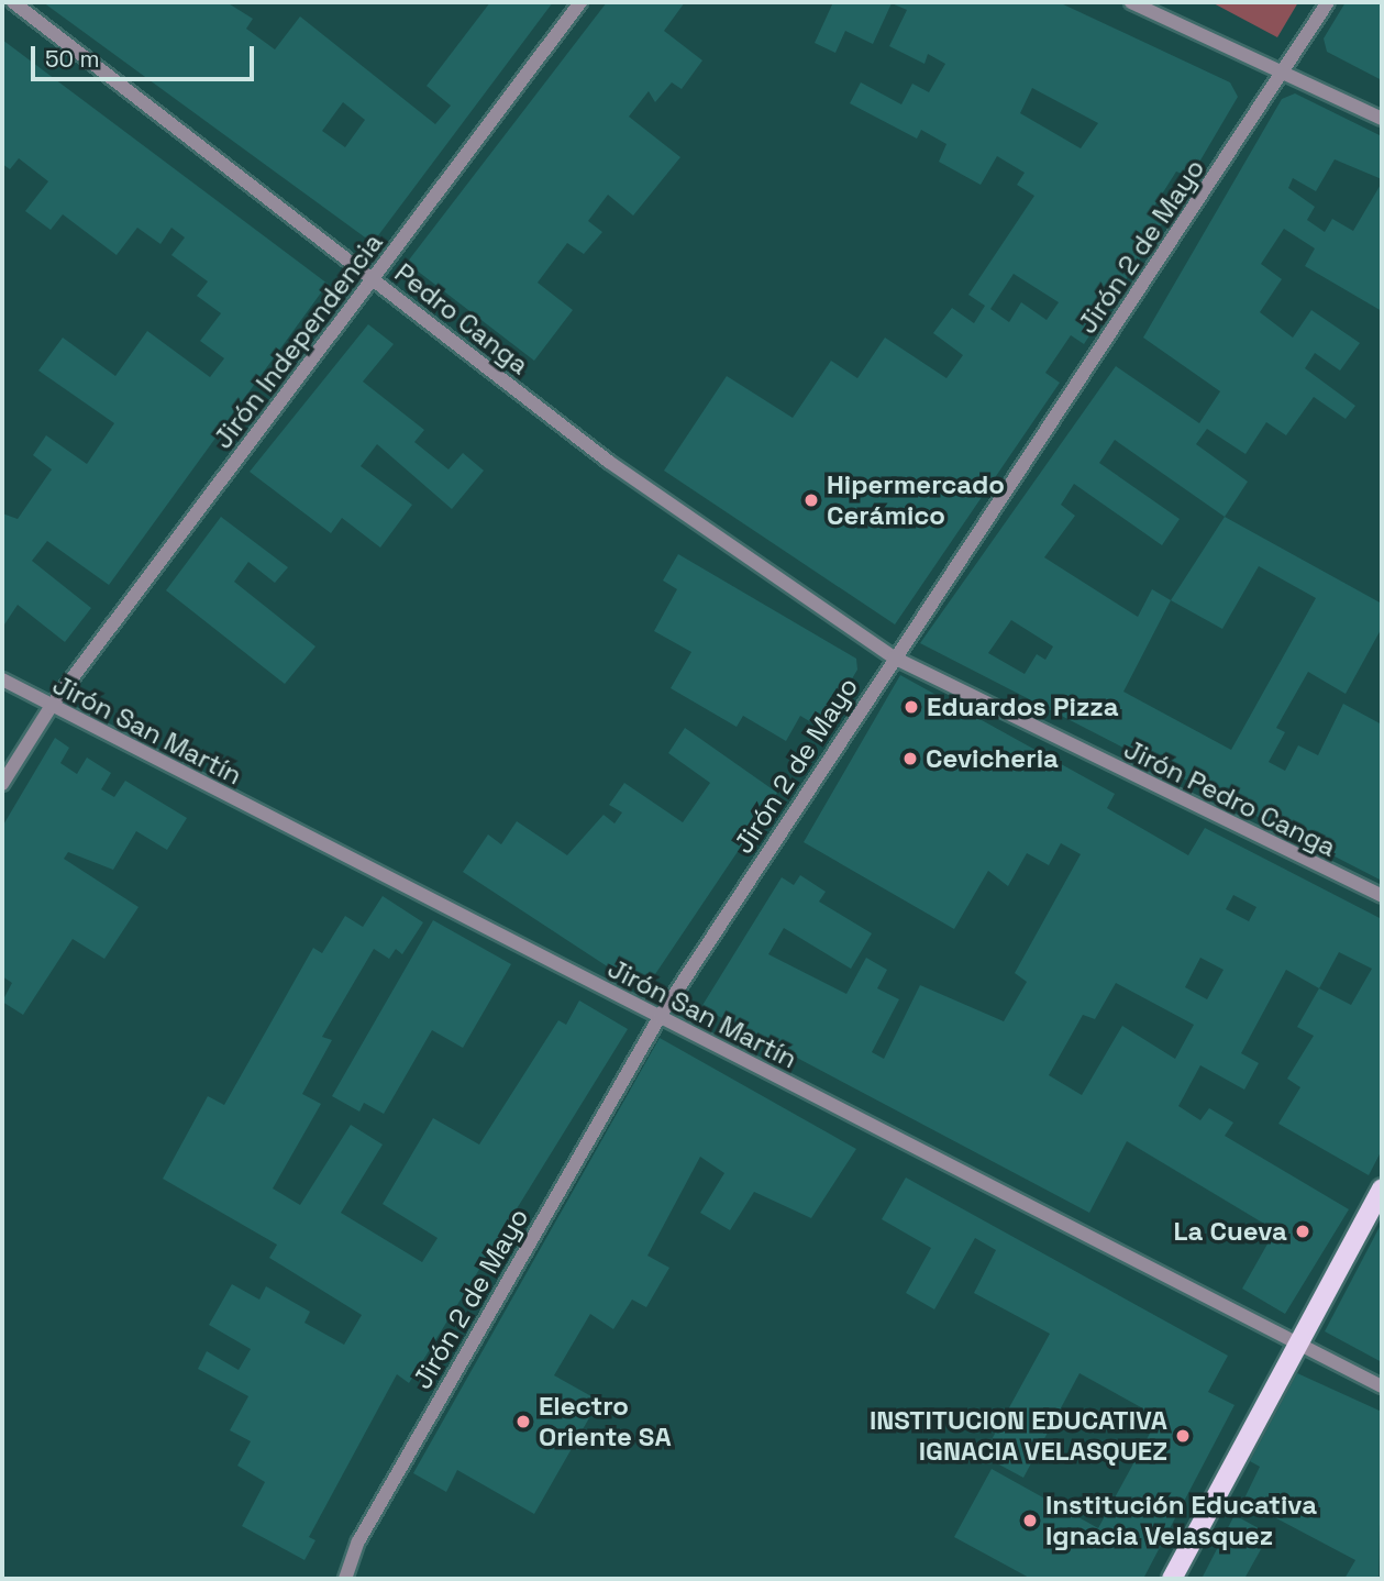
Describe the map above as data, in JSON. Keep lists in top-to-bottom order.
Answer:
{
  "streets": {
    "street": [
      "Jirón 2 de Mayo",
      "Pedro Canga",
      "Jirón Independencia",
      "Jirón San Martín",
      "Jirón Pedro Canga"
    ]
  },
  "crossings": [
    ["Jirón 2 de Mayo", "Pedro Canga"],
    ["Jirón 2 de Mayo", "Jirón San Martín"],
    ["Jirón 2 de Mayo", "Jirón Pedro Canga"],
    ["Pedro Canga", "Jirón Independencia"],
    ["Pedro Canga", "Jirón Pedro Canga"],
    ["Jirón Independencia", "Jirón San Martín"]
  ],
  "places": [
    "Hipermercado Cerámico",
    "Eduardos Pizza",
    "Cevicheria",
    "La Cueva",
    "Electro Oriente SA",
    "INSTITUCION EDUCATIVA IGNACIA VELASQUEZ",
    "Institución Educativa Ignacia Velasquez"
  ],
  "scale_bar": "50 m"
}
